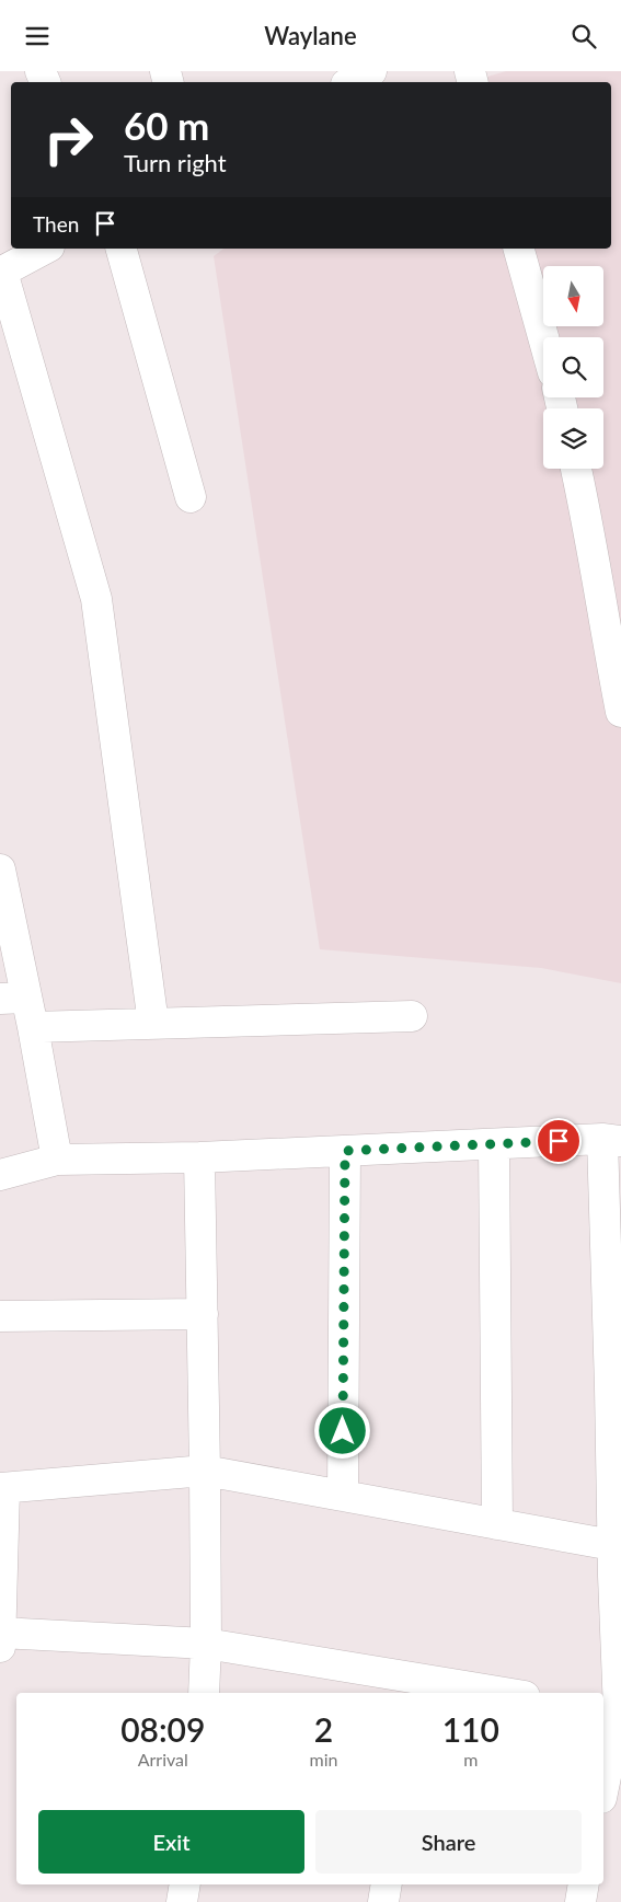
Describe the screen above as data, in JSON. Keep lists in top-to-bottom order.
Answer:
{
  "north": "bottom",
  "page": {
    "header": "Waylane",
    "turn": ["60 m", "Turn right"],
    "then": "Then",
    "eta": [
      "08:09",
      "Arrival",
      "2",
      "min",
      "110",
      "m"
    ],
    "buttons": ["Exit", "Share"]
  }
}
